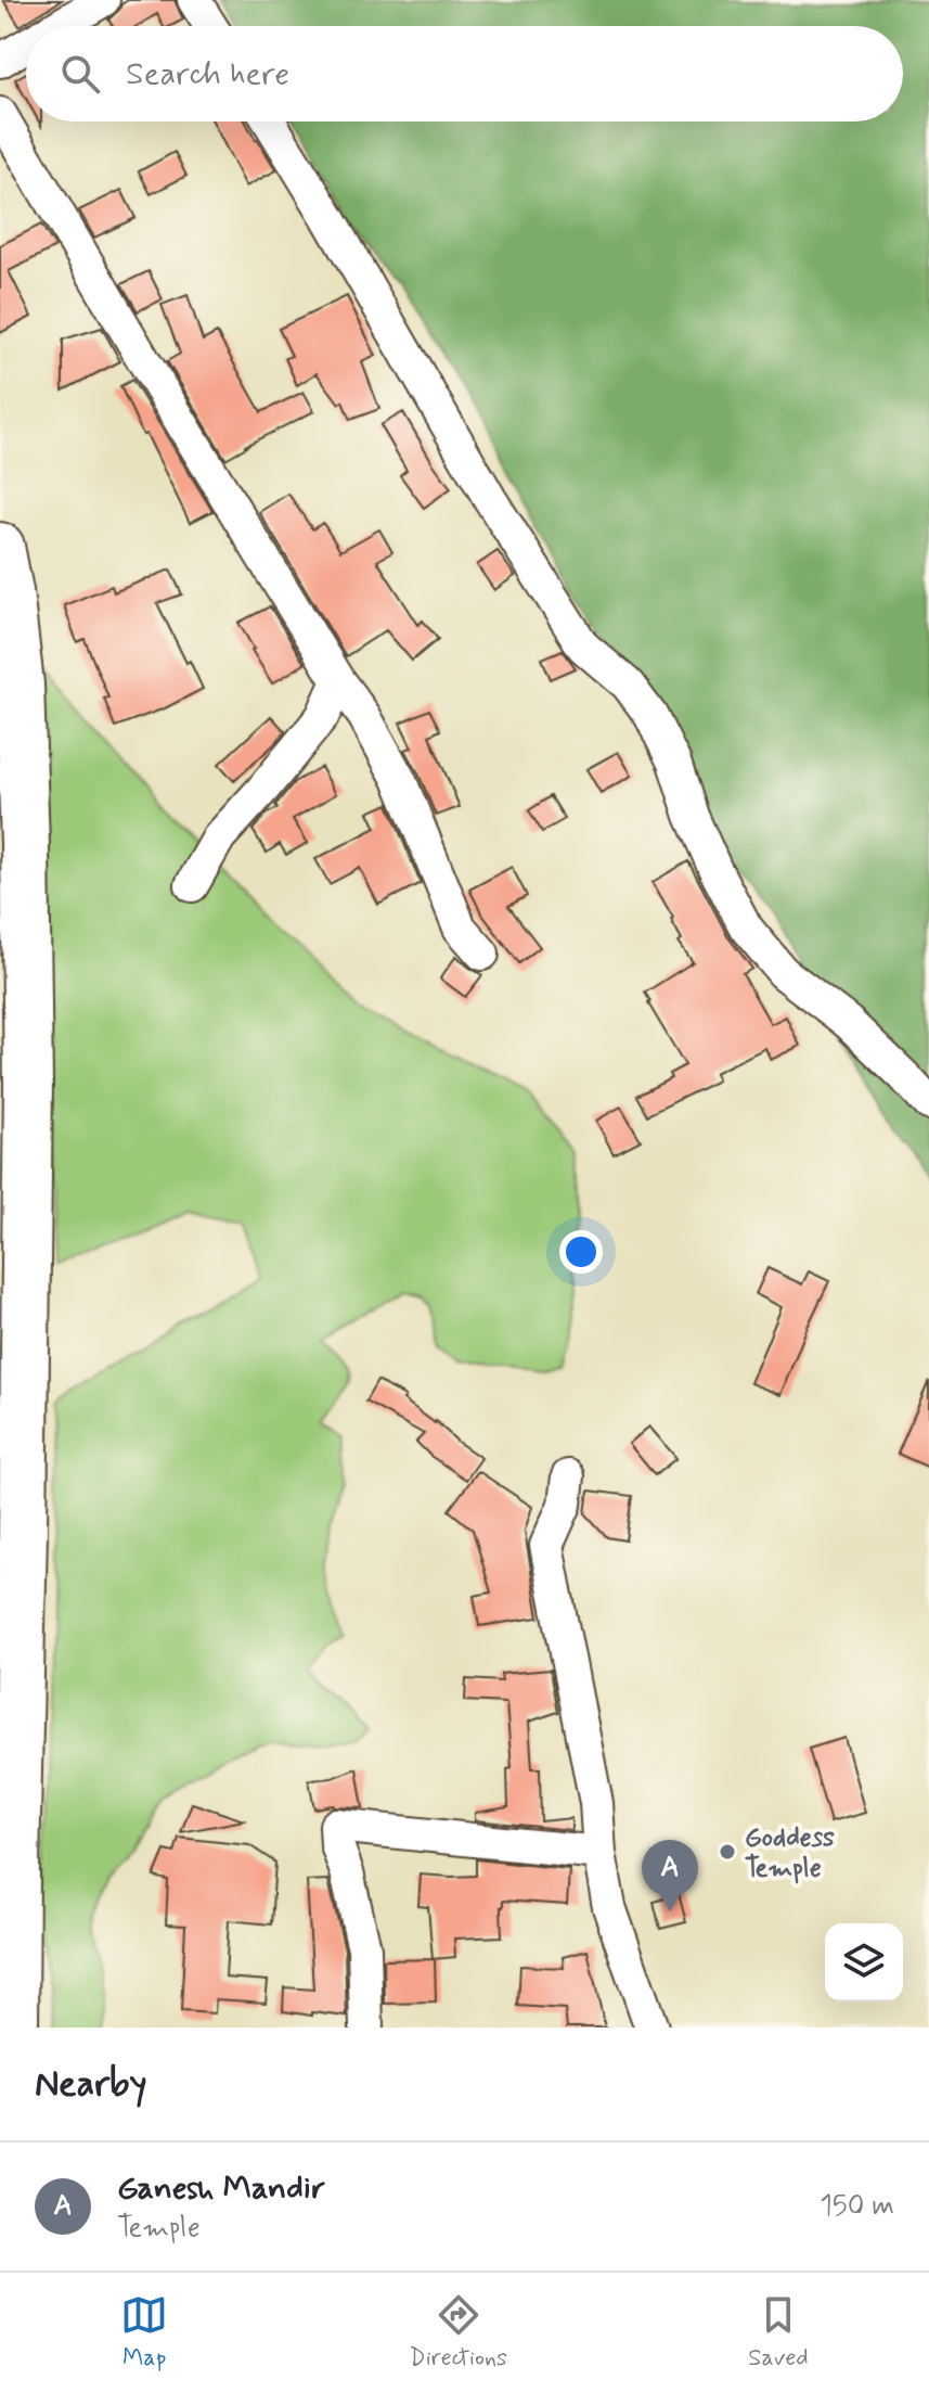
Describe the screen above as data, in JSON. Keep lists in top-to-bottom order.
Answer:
{
  "places": ["Goddess Temple"],
  "page": {
    "search": "Search here",
    "pins": "A",
    "heading": "Nearby",
    "list": [
      {
        "mark": "A",
        "name": "Ganesh Mandir",
        "note": "Temple",
        "value": "150 m"
      }
    ],
    "nav": ["Map", "Directions", "Saved"]
  }
}
